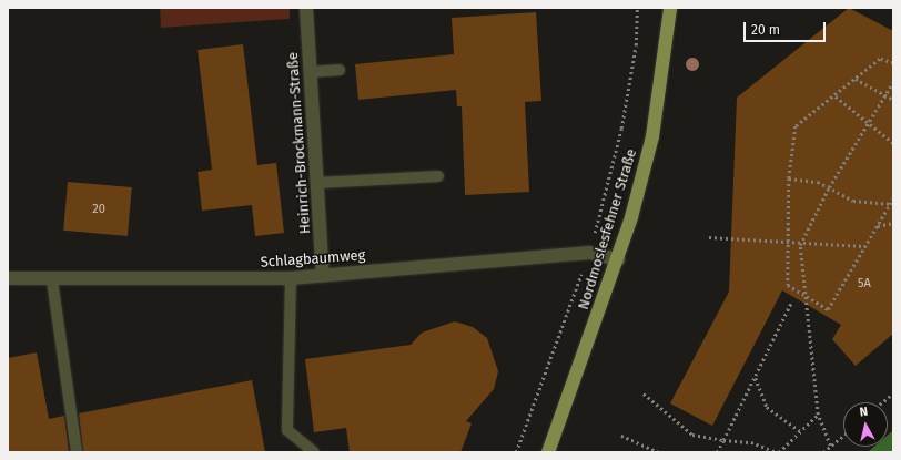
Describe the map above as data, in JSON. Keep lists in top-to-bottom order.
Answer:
{
  "streets": {
    "main road": ["Nordmoslesfehner Straße"],
    "street": ["Heinrich-Brockmann-Straße", "Schlagbaumweg"]
  },
  "crossings": [
    ["Heinrich-Brockmann-Straße", "Schlagbaumweg"],
    ["Nordmoslesfehner Straße", "Schlagbaumweg"]
  ],
  "house_numbers": ["20", "5A"],
  "scale_bar": "20 m",
  "north": "top"
}
